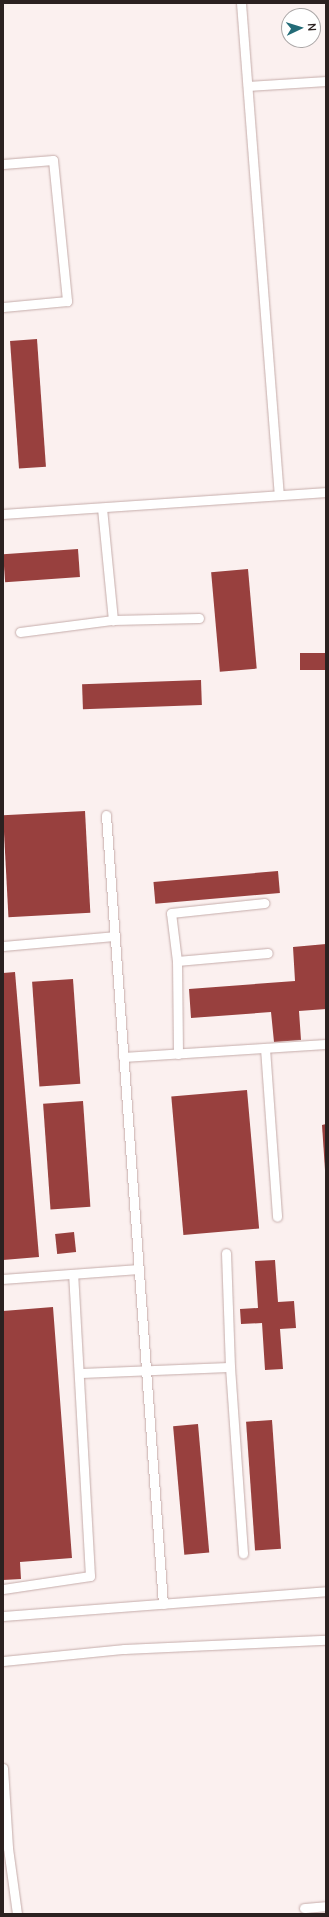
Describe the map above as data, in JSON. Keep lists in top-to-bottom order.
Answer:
{
  "north": "right"
}
